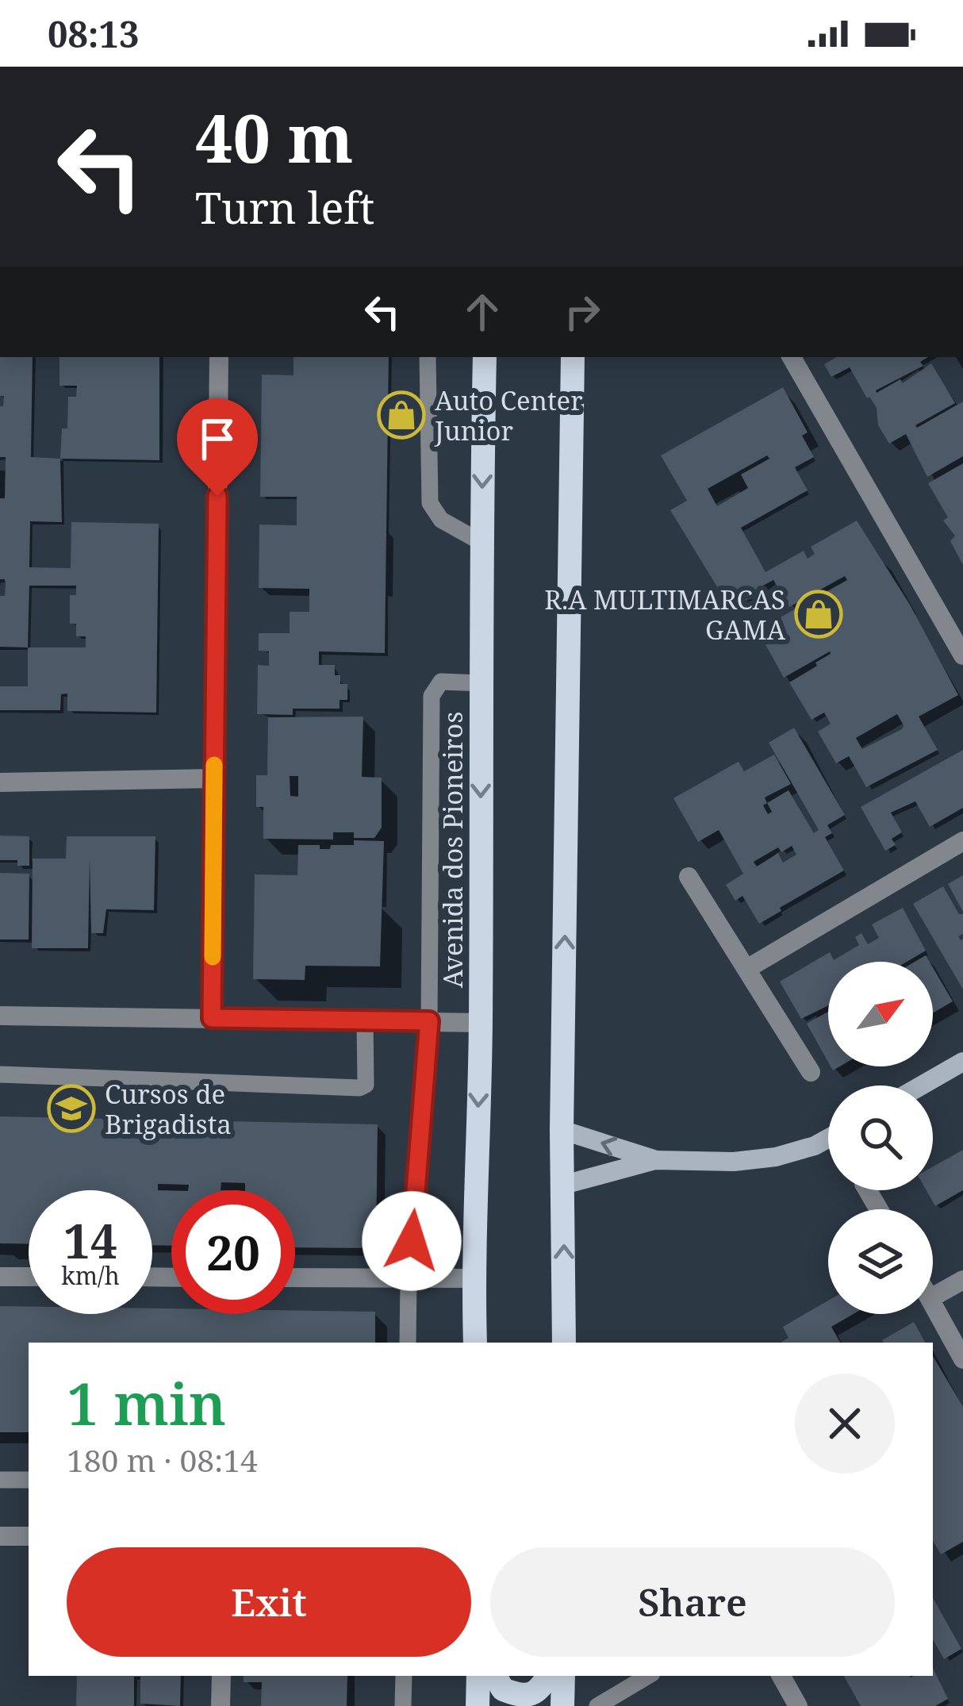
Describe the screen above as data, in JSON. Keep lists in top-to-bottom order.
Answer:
{
  "streets": {
    "main road": ["Avenida dos Pioneiros"]
  },
  "places": {
    "shop": ["Auto Center Junior", "R.A MULTIMARCAS GAMA"],
    "school or university": ["Cursos de Brigadista"]
  },
  "north": "top right",
  "page": {
    "status": "08:13",
    "turn": ["40 m", "Turn left"],
    "speed": "14 km/h",
    "limit": "20",
    "heading": ["1 min", "180 m · 08:14"],
    "buttons": ["Exit", "Share"]
  }
}
